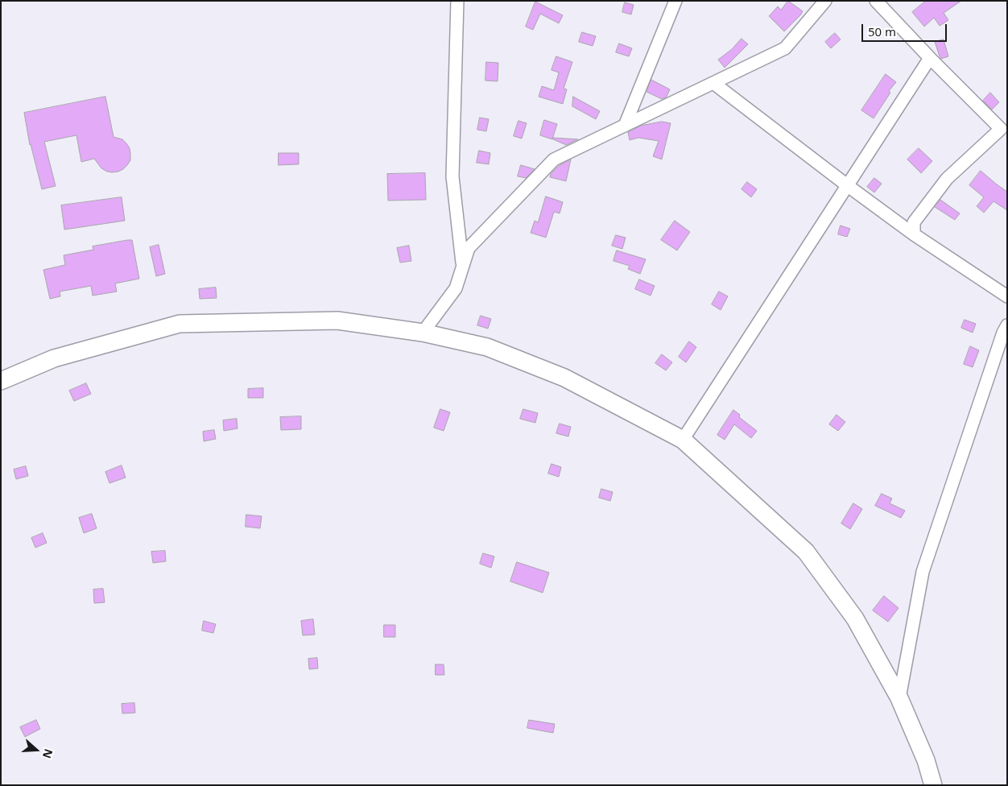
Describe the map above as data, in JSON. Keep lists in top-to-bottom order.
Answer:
{
  "scale_bar": "50 m",
  "north": "right"
}
